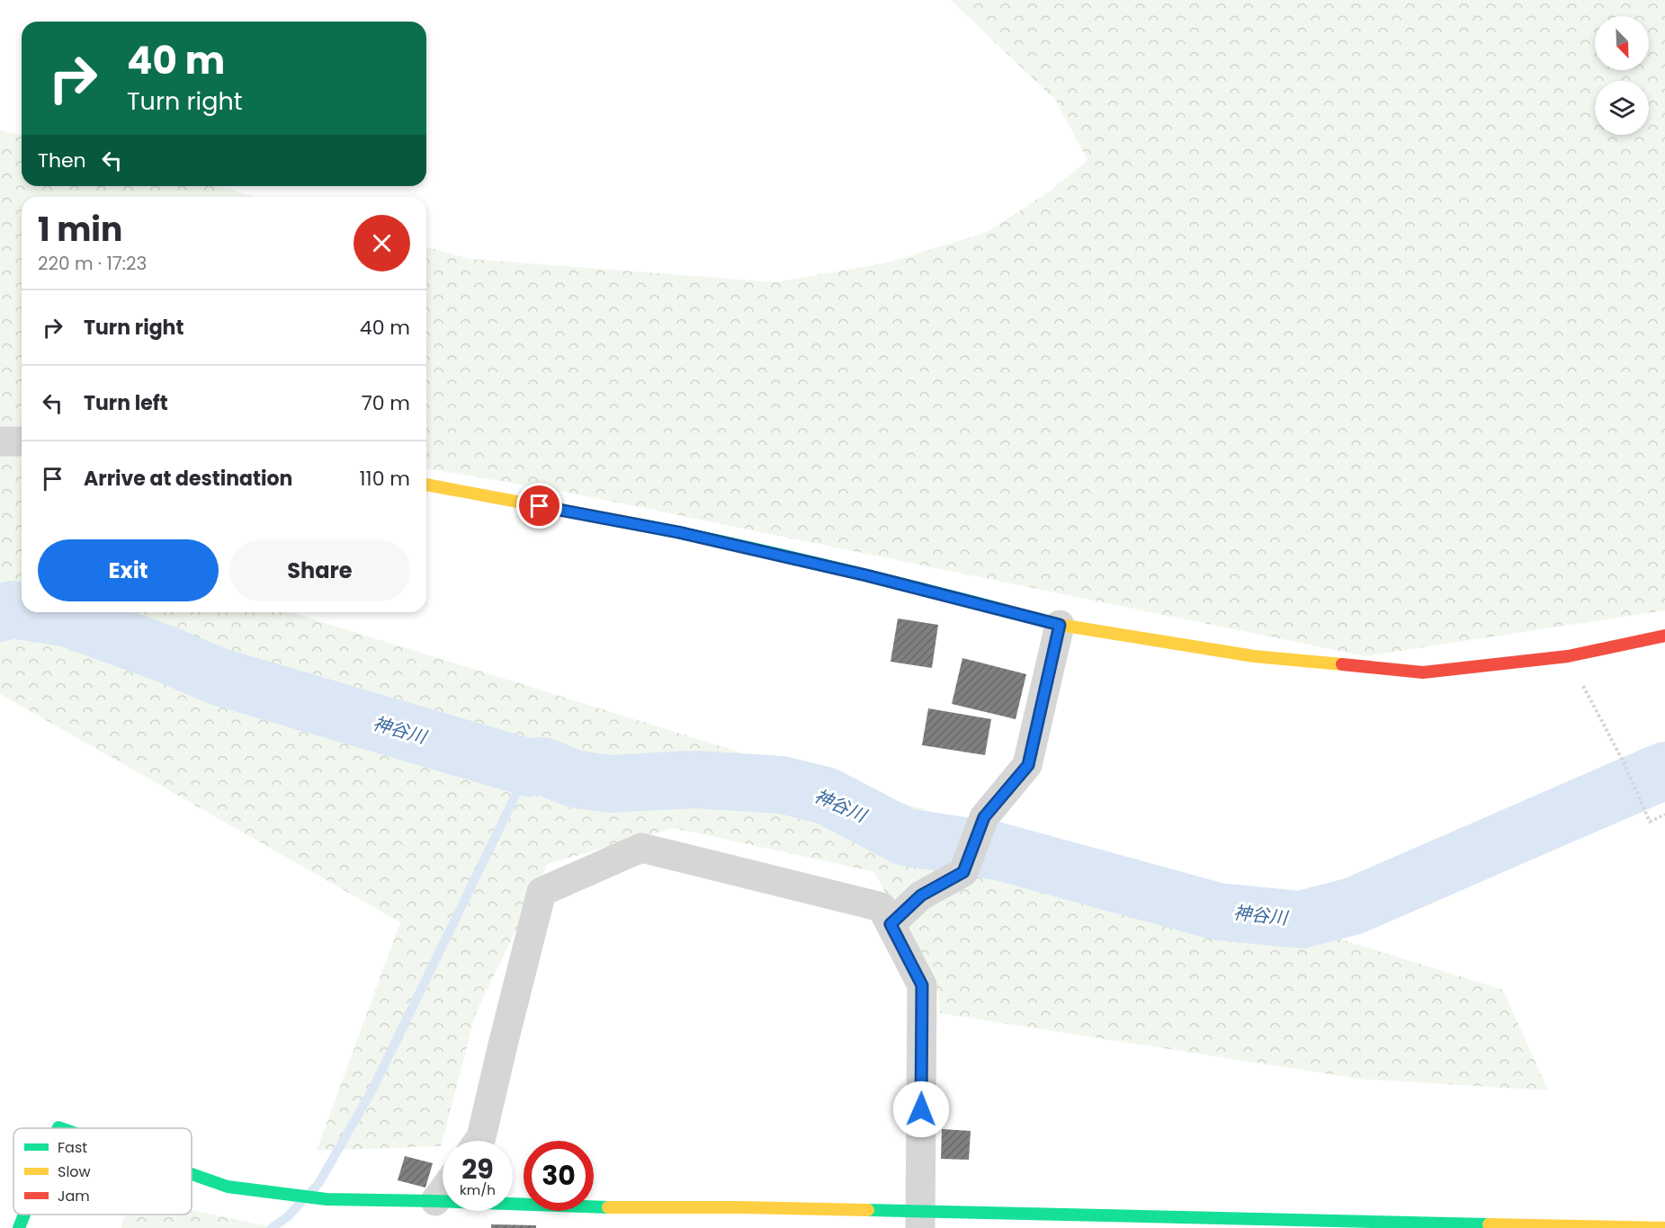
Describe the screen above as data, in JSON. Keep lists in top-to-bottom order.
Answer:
{
  "water": ["神谷川"],
  "legend": ["Fast", "Slow", "Jam"],
  "north": "bottom right",
  "page": {
    "turn": ["40 m", "Turn right"],
    "then": "Then",
    "heading": ["1 min", "220 m · 17:23"],
    "list": [
      {
        "name": "Turn right",
        "value": "40 m"
      },
      {
        "name": "Turn left",
        "value": "70 m"
      },
      {
        "name": "Arrive at destination",
        "value": "110 m"
      }
    ],
    "buttons": ["Exit", "Share"],
    "speed": "29 km/h",
    "limit": "30"
  }
}
